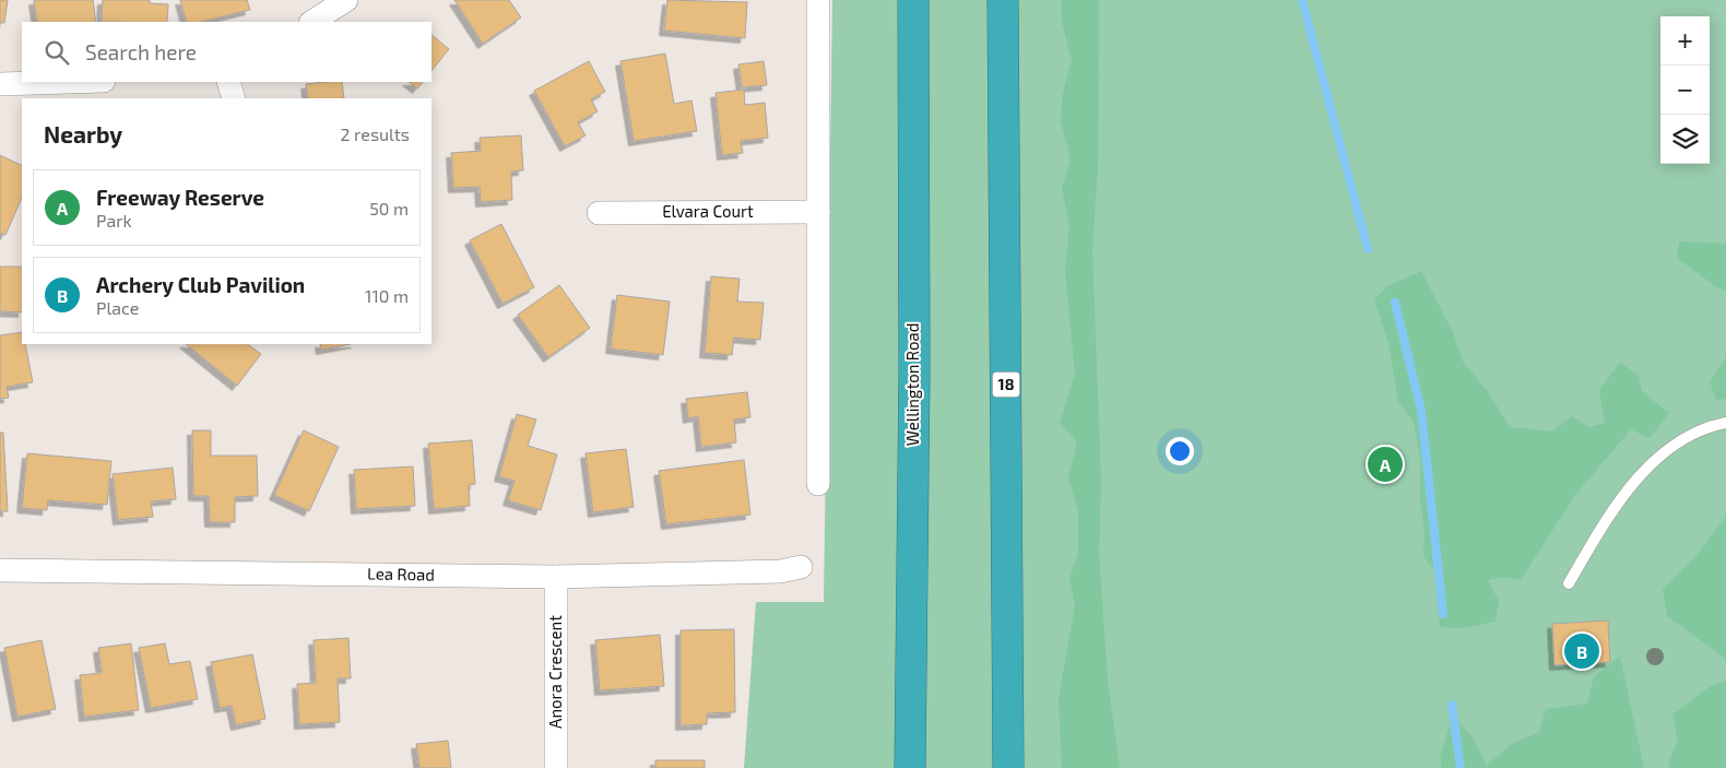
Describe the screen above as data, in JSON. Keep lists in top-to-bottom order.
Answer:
{
  "streets": {
    "highway": ["Wellington Road", "18"],
    "street": ["Elvara Court", "Lea Road", "Anora Crescent"]
  },
  "crossings": [
    ["Lea Road", "Anora Crescent"]
  ],
  "page": {
    "map_buttons": ["+", "−"],
    "search": "Search here",
    "heading": ["Nearby", "2 results"],
    "list": [
      {
        "mark": "A",
        "name": "Freeway Reserve",
        "note": "Park",
        "value": "50 m"
      },
      {
        "mark": "B",
        "name": "Archery Club Pavilion",
        "note": "Place",
        "value": "110 m"
      }
    ],
    "pins": ["A", "B"]
  }
}
